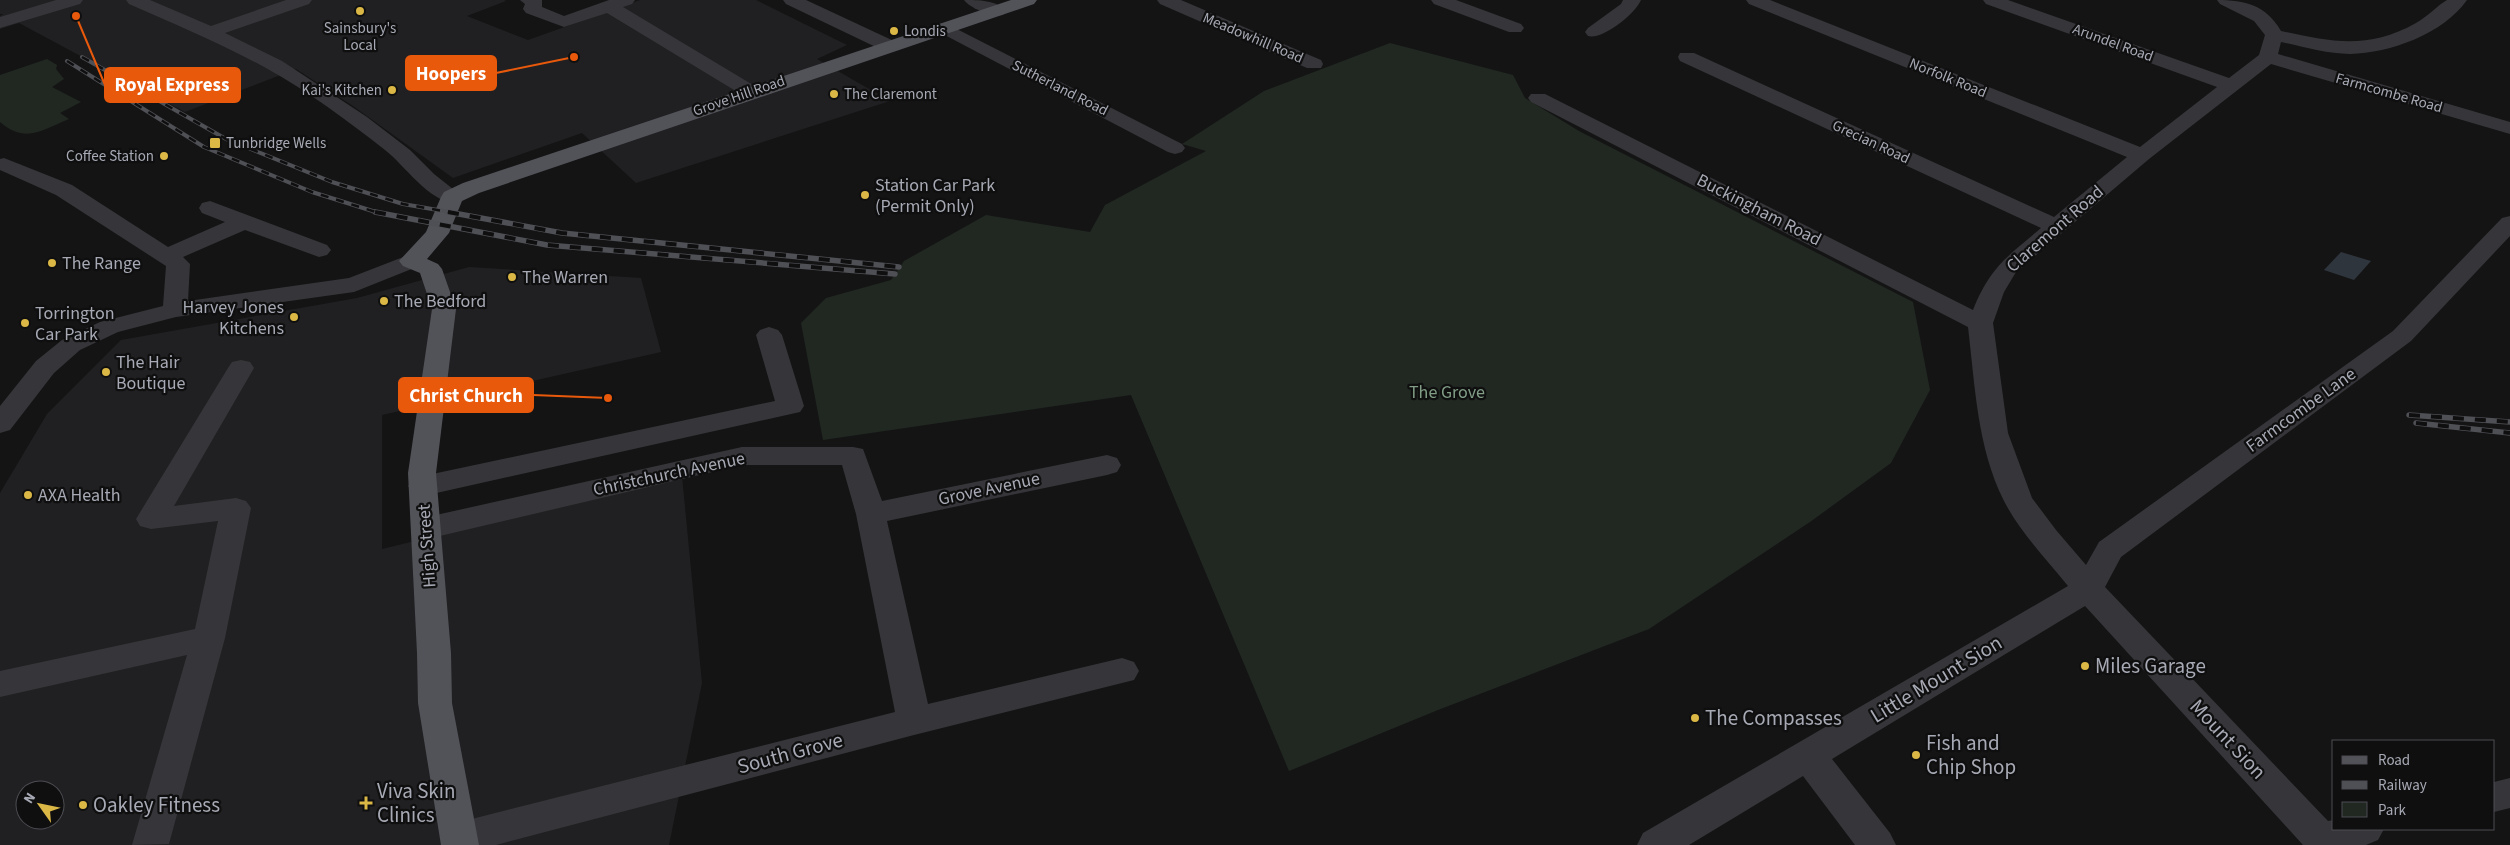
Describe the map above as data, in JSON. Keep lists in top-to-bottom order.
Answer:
{
  "streets": {
    "main road": ["Grove Hill Road", "High Street"],
    "street": [
      "Meadowhill Road",
      "Arundel Road",
      "Norfolk Road",
      "Sutherland Road",
      "Farmcombe Road",
      "Grecian Road",
      "Buckingham Road",
      "Claremont Road",
      "Farmcombe Lane",
      "Christchurch Avenue",
      "Grove Avenue",
      "Little Mount Sion",
      "Mount Sion",
      "South Grove"
    ]
  },
  "crossings": [
    ["Arundel Road", "Claremont Road"],
    ["Norfolk Road", "Claremont Road"],
    ["Sutherland Road", "Grove Hill Road"],
    ["Farmcombe Road", "Claremont Road"],
    ["Grecian Road", "Claremont Road"],
    ["Buckingham Road", "Claremont Road"],
    ["Claremont Road", "Farmcombe Lane"],
    ["Claremont Road", "Little Mount Sion"],
    ["Claremont Road", "Mount Sion"],
    ["Farmcombe Lane", "Little Mount Sion"],
    ["Farmcombe Lane", "Mount Sion"],
    ["Christchurch Avenue", "Grove Avenue"],
    ["Christchurch Avenue", "High Street"],
    ["Christchurch Avenue", "South Grove"],
    ["High Street", "South Grove"],
    ["Little Mount Sion", "Mount Sion"]
  ],
  "parks": ["The Grove"],
  "places": {
    "other": [
      "Sainsbury's Local",
      "Royal Express",
      "Londis",
      "Hoopers",
      "Kai's Kitchen",
      "The Claremont",
      "Coffee Station",
      "Station Car Park (Permit Only)",
      "The Range",
      "The Warren",
      "The Bedford",
      "Harvey Jones Kitchens",
      "Torrington Car Park",
      "The Hair Boutique",
      "Christ Church",
      "AXA Health",
      "Miles Garage",
      "The Compasses",
      "Fish and Chip Shop",
      "Oakley Fitness"
    ],
    "transit": ["Tunbridge Wells"],
    "health": ["Viva Skin Clinics"]
  },
  "legend": ["Road", "Railway", "Park"],
  "north": "top left"
}
